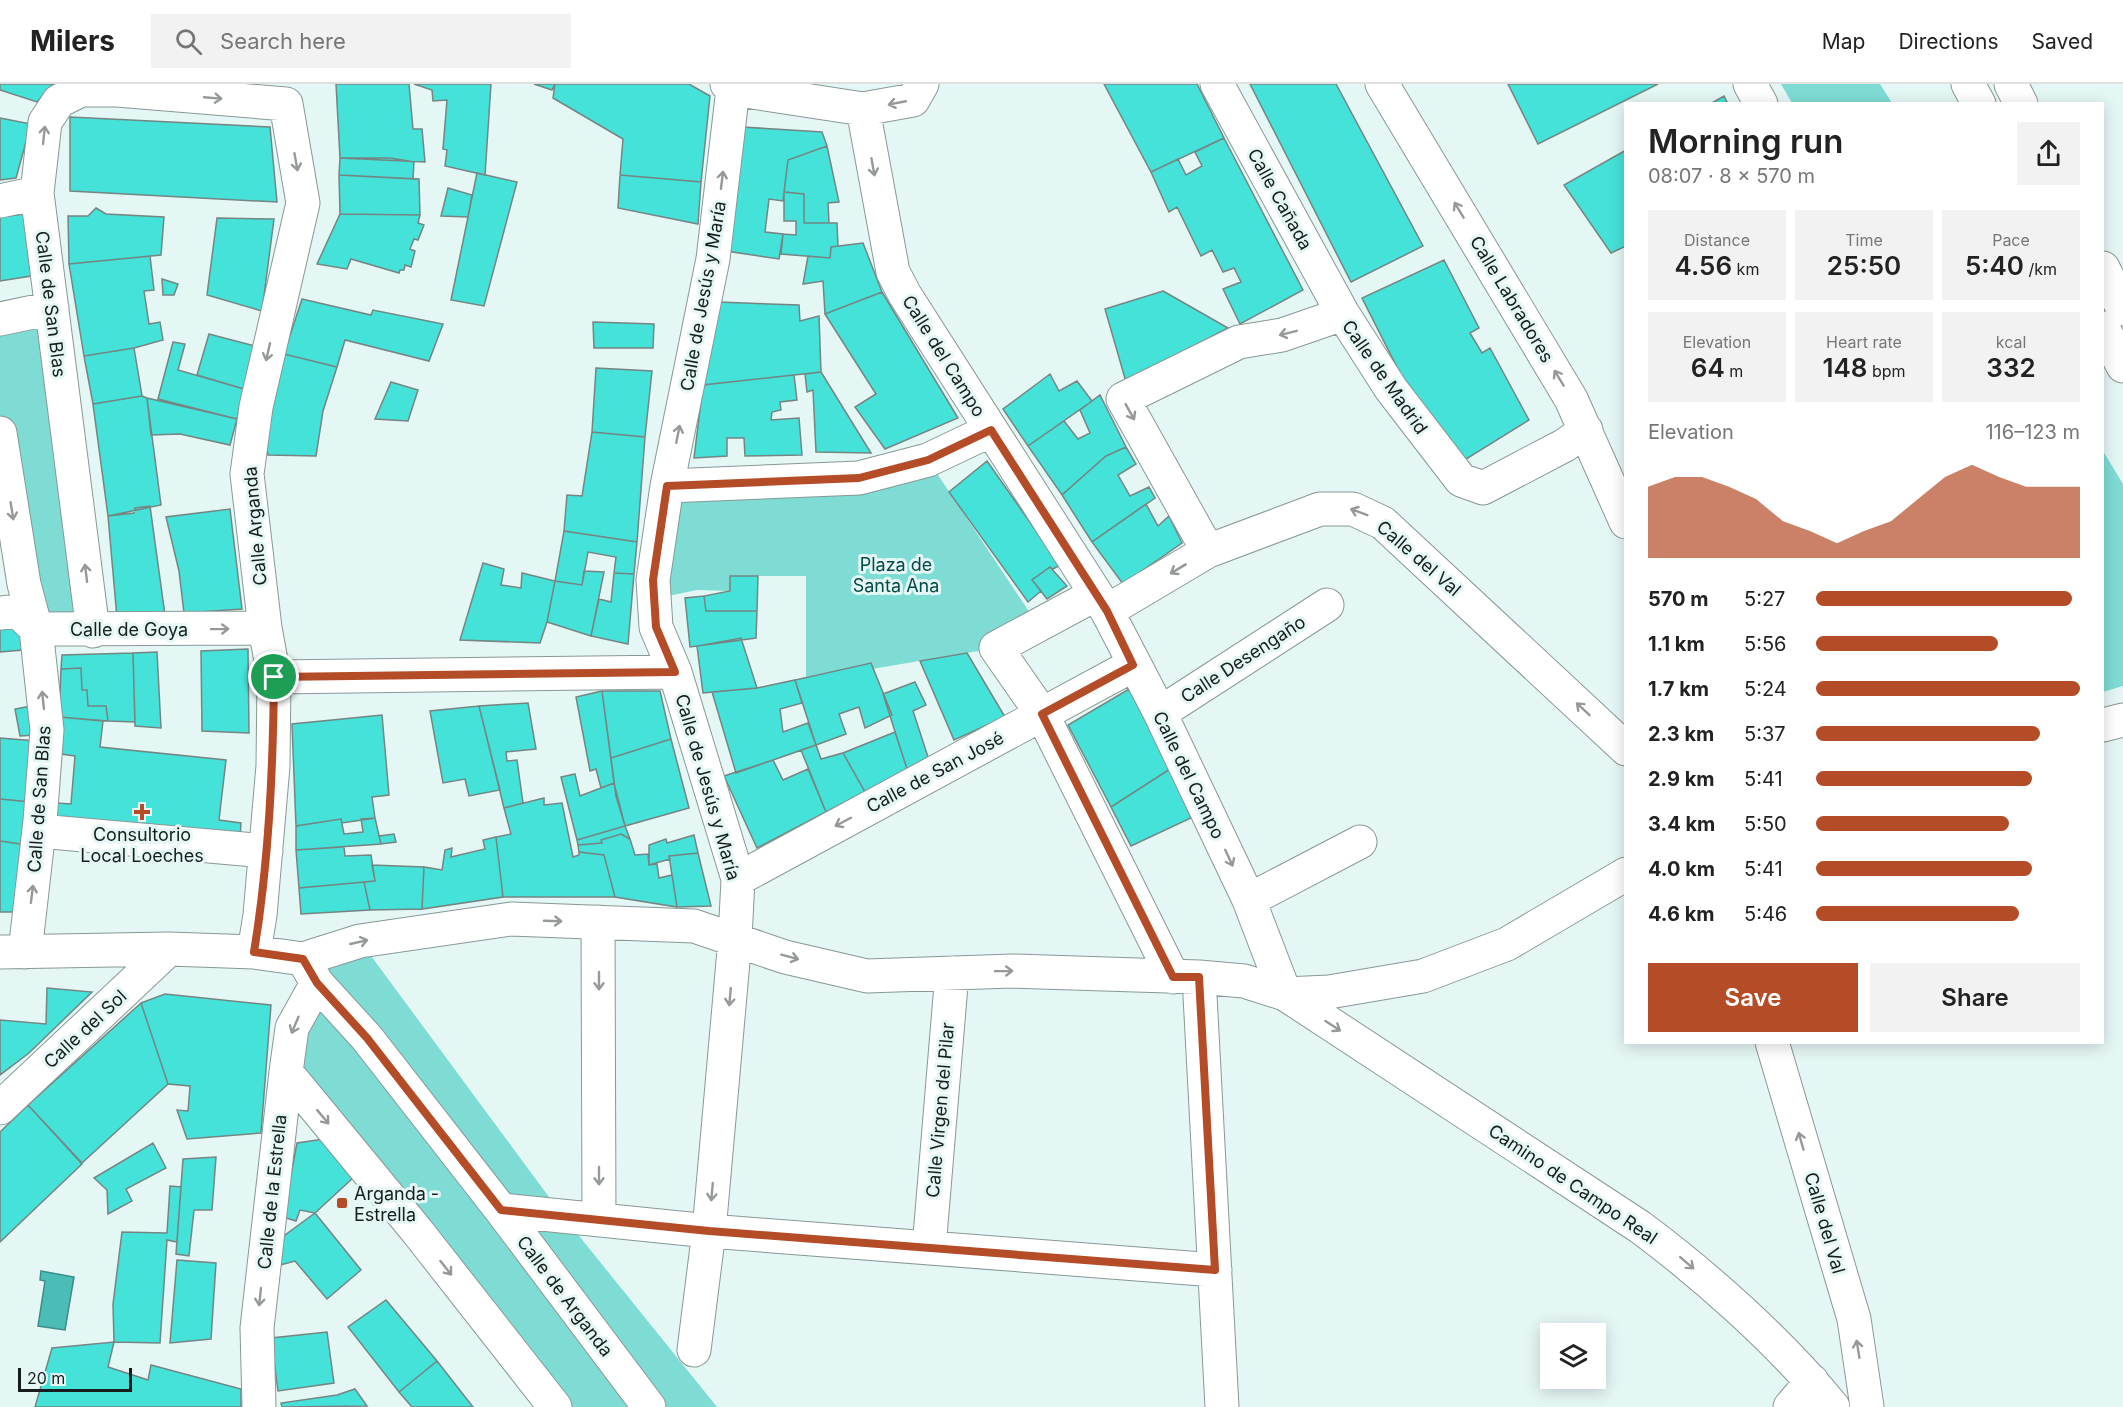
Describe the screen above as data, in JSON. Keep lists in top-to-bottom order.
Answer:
{
  "streets": {
    "street": [
      "Calle Cañada",
      "Calle de Jesús y María",
      "Calle Labradores",
      "Calle de San Blas",
      "Calle del Campo",
      "Calle de Madrid",
      "Calle Arganda",
      "Calle del Val",
      "Calle de Goya",
      "Calle Desengaño",
      "Calle de San José",
      "Calle del Sol",
      "Calle Virgen del Pilar",
      "Camino de Campo Real",
      "Calle de la Estrella",
      "Calle de Arganda"
    ]
  },
  "crossings": [
    ["Calle Cañada", "Calle de Madrid"],
    ["Calle de Jesús y María", "Calle de San José"],
    ["Calle Labradores", "Calle de Madrid"],
    ["Calle de San Blas", "Calle Arganda"],
    ["Calle de San Blas", "Calle de Goya"],
    ["Calle del Campo", "Calle del Val"],
    ["Calle del Campo", "Calle Desengaño"],
    ["Calle del Campo", "Calle de San José"],
    ["Calle del Campo", "Camino de Campo Real"],
    ["Calle de Madrid", "Calle del Val"],
    ["Calle Arganda", "Calle de Goya"],
    ["Calle de la Estrella", "Calle de Arganda"]
  ],
  "one_way": [
    "Calle Labradores",
    "Calle Arganda",
    "Calle de San José",
    "Camino de Campo Real",
    "Calle de la Estrella"
  ],
  "parks": ["Plaza de Santa Ana"],
  "places": {
    "health": ["Consultorio Local Loeches"],
    "transit": ["Arganda - Estrella"]
  },
  "scale_bar": "20 m",
  "page": {
    "header": "Milers",
    "search": "Search here",
    "nav": ["Map", "Directions", "Saved"],
    "heading": ["Morning run", "08:07 · 8 × 570 m"],
    "stats": [
      ["Distance", "4.56 km"],
      ["Time", "25:50"],
      ["Pace", "5:40 /km"],
      ["Elevation", "64 m"],
      ["Heart rate", "148 bpm"],
      ["kcal", "332"]
    ],
    "chart": ["Elevation", "116–123 m"],
    "list": [
      {
        "name": "570 m",
        "note": "5:27"
      },
      {
        "name": "1.1 km",
        "note": "5:56"
      },
      {
        "name": "1.7 km",
        "note": "5:24"
      },
      {
        "name": "2.3 km",
        "note": "5:37"
      },
      {
        "name": "2.9 km",
        "note": "5:41"
      },
      {
        "name": "3.4 km",
        "note": "5:50"
      },
      {
        "name": "4.0 km",
        "note": "5:41"
      },
      {
        "name": "4.6 km",
        "note": "5:46"
      }
    ],
    "buttons": ["Save", "Share"],
    "scale": "20 m"
  }
}
